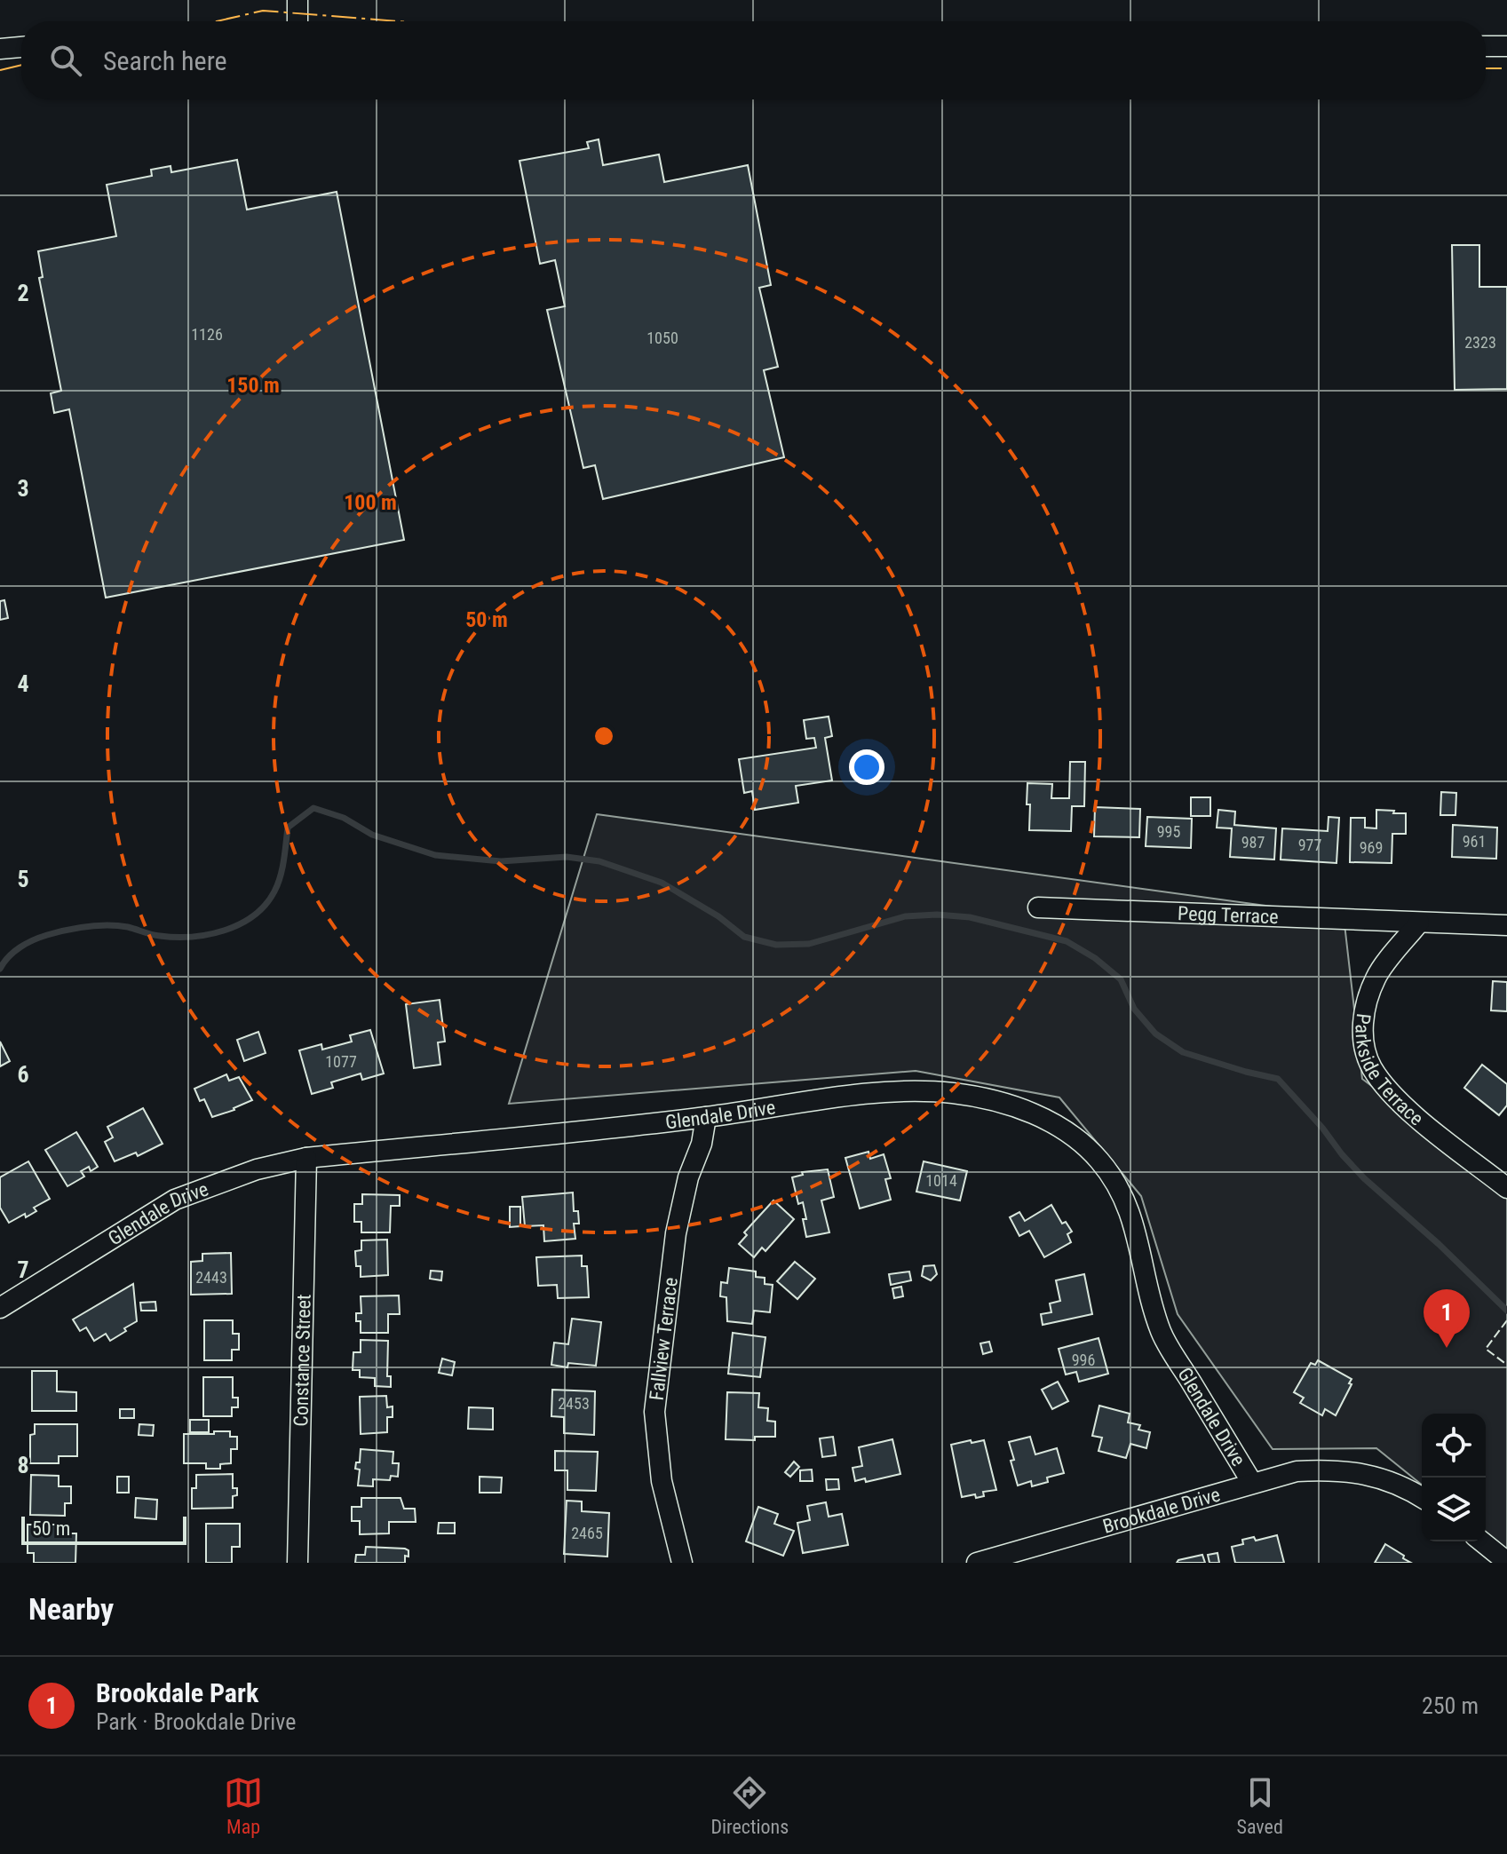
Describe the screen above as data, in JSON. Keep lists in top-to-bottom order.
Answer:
{
  "streets": {
    "street": [
      "Pegg Terrace",
      "Parkside Terrace",
      "Glendale Drive",
      "Fallview Terrace",
      "Constance Street",
      "Brookdale Drive"
    ]
  },
  "crossings": [
    ["Pegg Terrace", "Parkside Terrace"],
    ["Glendale Drive", "Fallview Terrace"],
    ["Glendale Drive", "Constance Street"],
    ["Glendale Drive", "Brookdale Drive"]
  ],
  "house_numbers": [
    "1126",
    "1050",
    "2323",
    "995",
    "961",
    "987",
    "977",
    "969",
    "1077",
    "1014",
    "2443",
    "996",
    "2453",
    "2465"
  ],
  "scale_bar": "50 m",
  "page": {
    "search": "Search here",
    "pins": "1",
    "scale": "50 m",
    "heading": "Nearby",
    "list": [
      {
        "mark": "1",
        "name": "Brookdale Park",
        "note": "Park · Brookdale Drive",
        "value": "250 m"
      }
    ],
    "nav": ["Map", "Directions", "Saved"]
  },
  "grid": {
    "rows": [
      "2",
      "3",
      "4",
      "5",
      "6",
      "7",
      "8"
    ]
  },
  "rings": ["150 m", "100 m", "50 m"]
}
